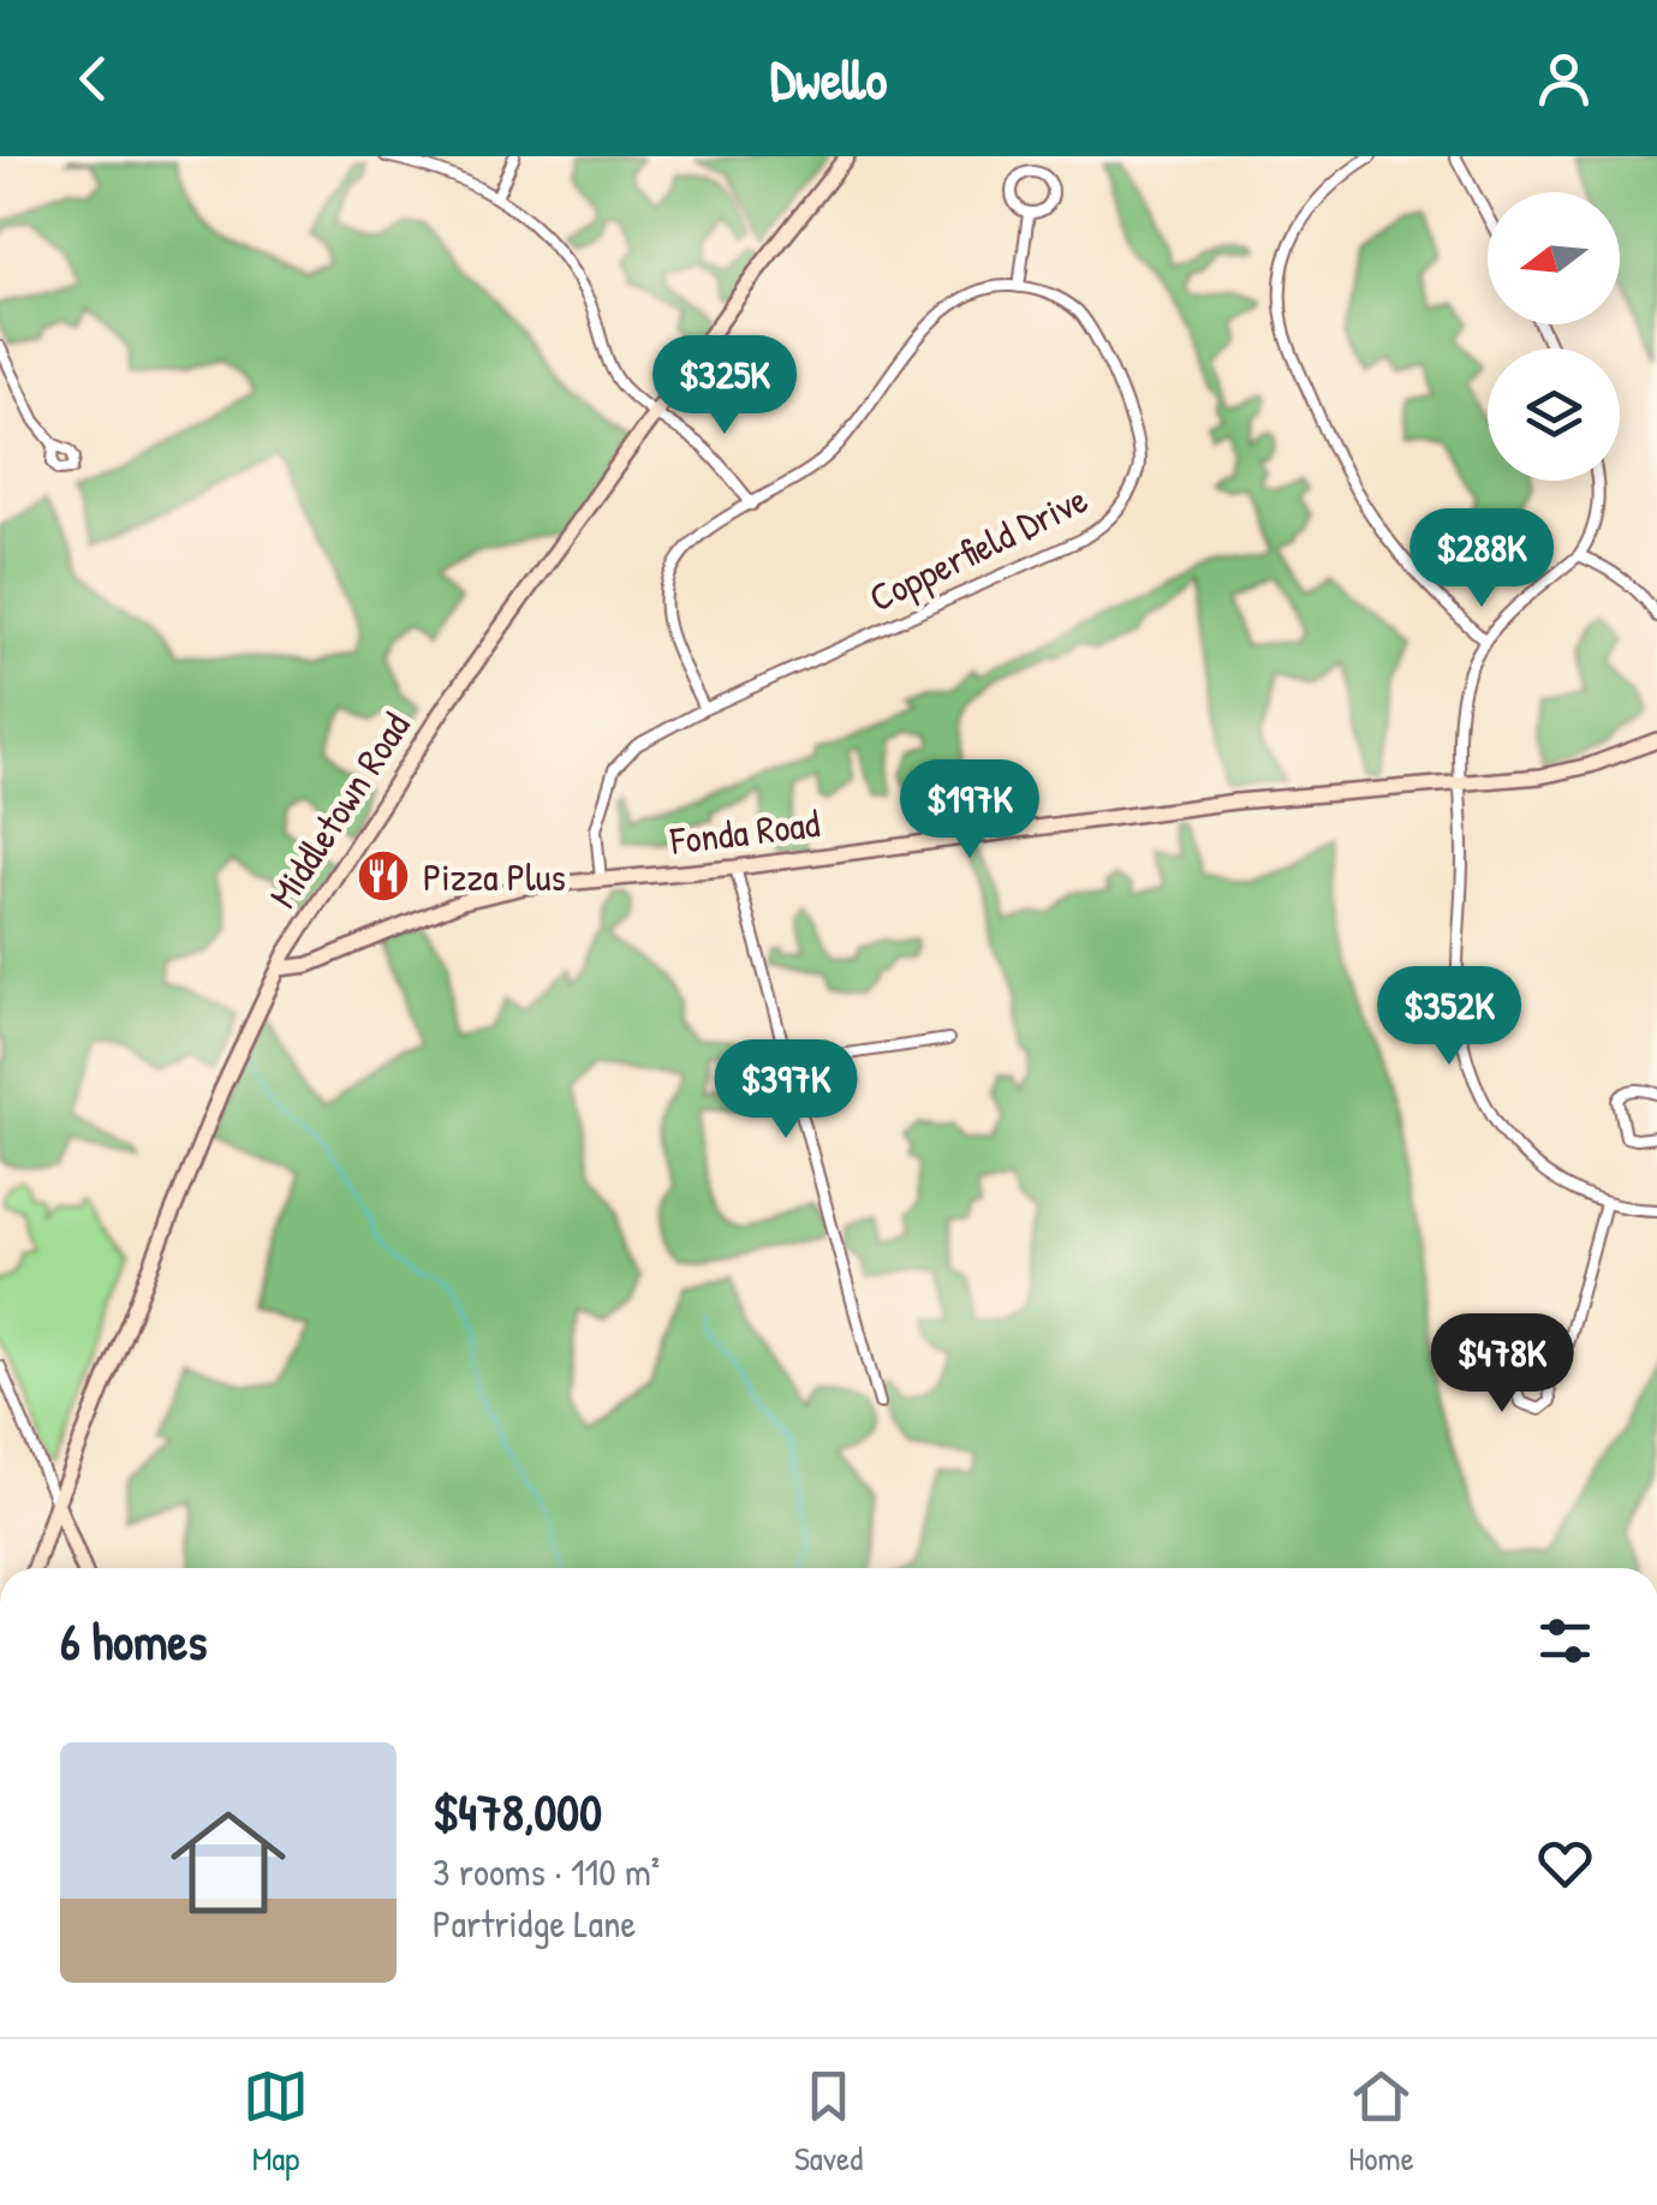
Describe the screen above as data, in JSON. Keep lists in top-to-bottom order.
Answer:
{
  "streets": {
    "street": ["Copperfield Drive", "Middletown Road", "Fonda Road"]
  },
  "crossings": [
    ["Copperfield Drive", "Fonda Road"],
    ["Middletown Road", "Fonda Road"]
  ],
  "places": {
    "restaurant": ["Pizza Plus"]
  },
  "north": "left",
  "page": {
    "header": "Dwello",
    "price": [
      "$325K",
      "$288K",
      "$197K",
      "$352K",
      "$397K",
      "$478K"
    ],
    "heading": "6 homes",
    "list": [
      {
        "name": "$478,000",
        "note": "3 rooms · 110 m² · Partridge Lane"
      }
    ],
    "tabs": ["Map", "Saved", "Home"]
  }
}
